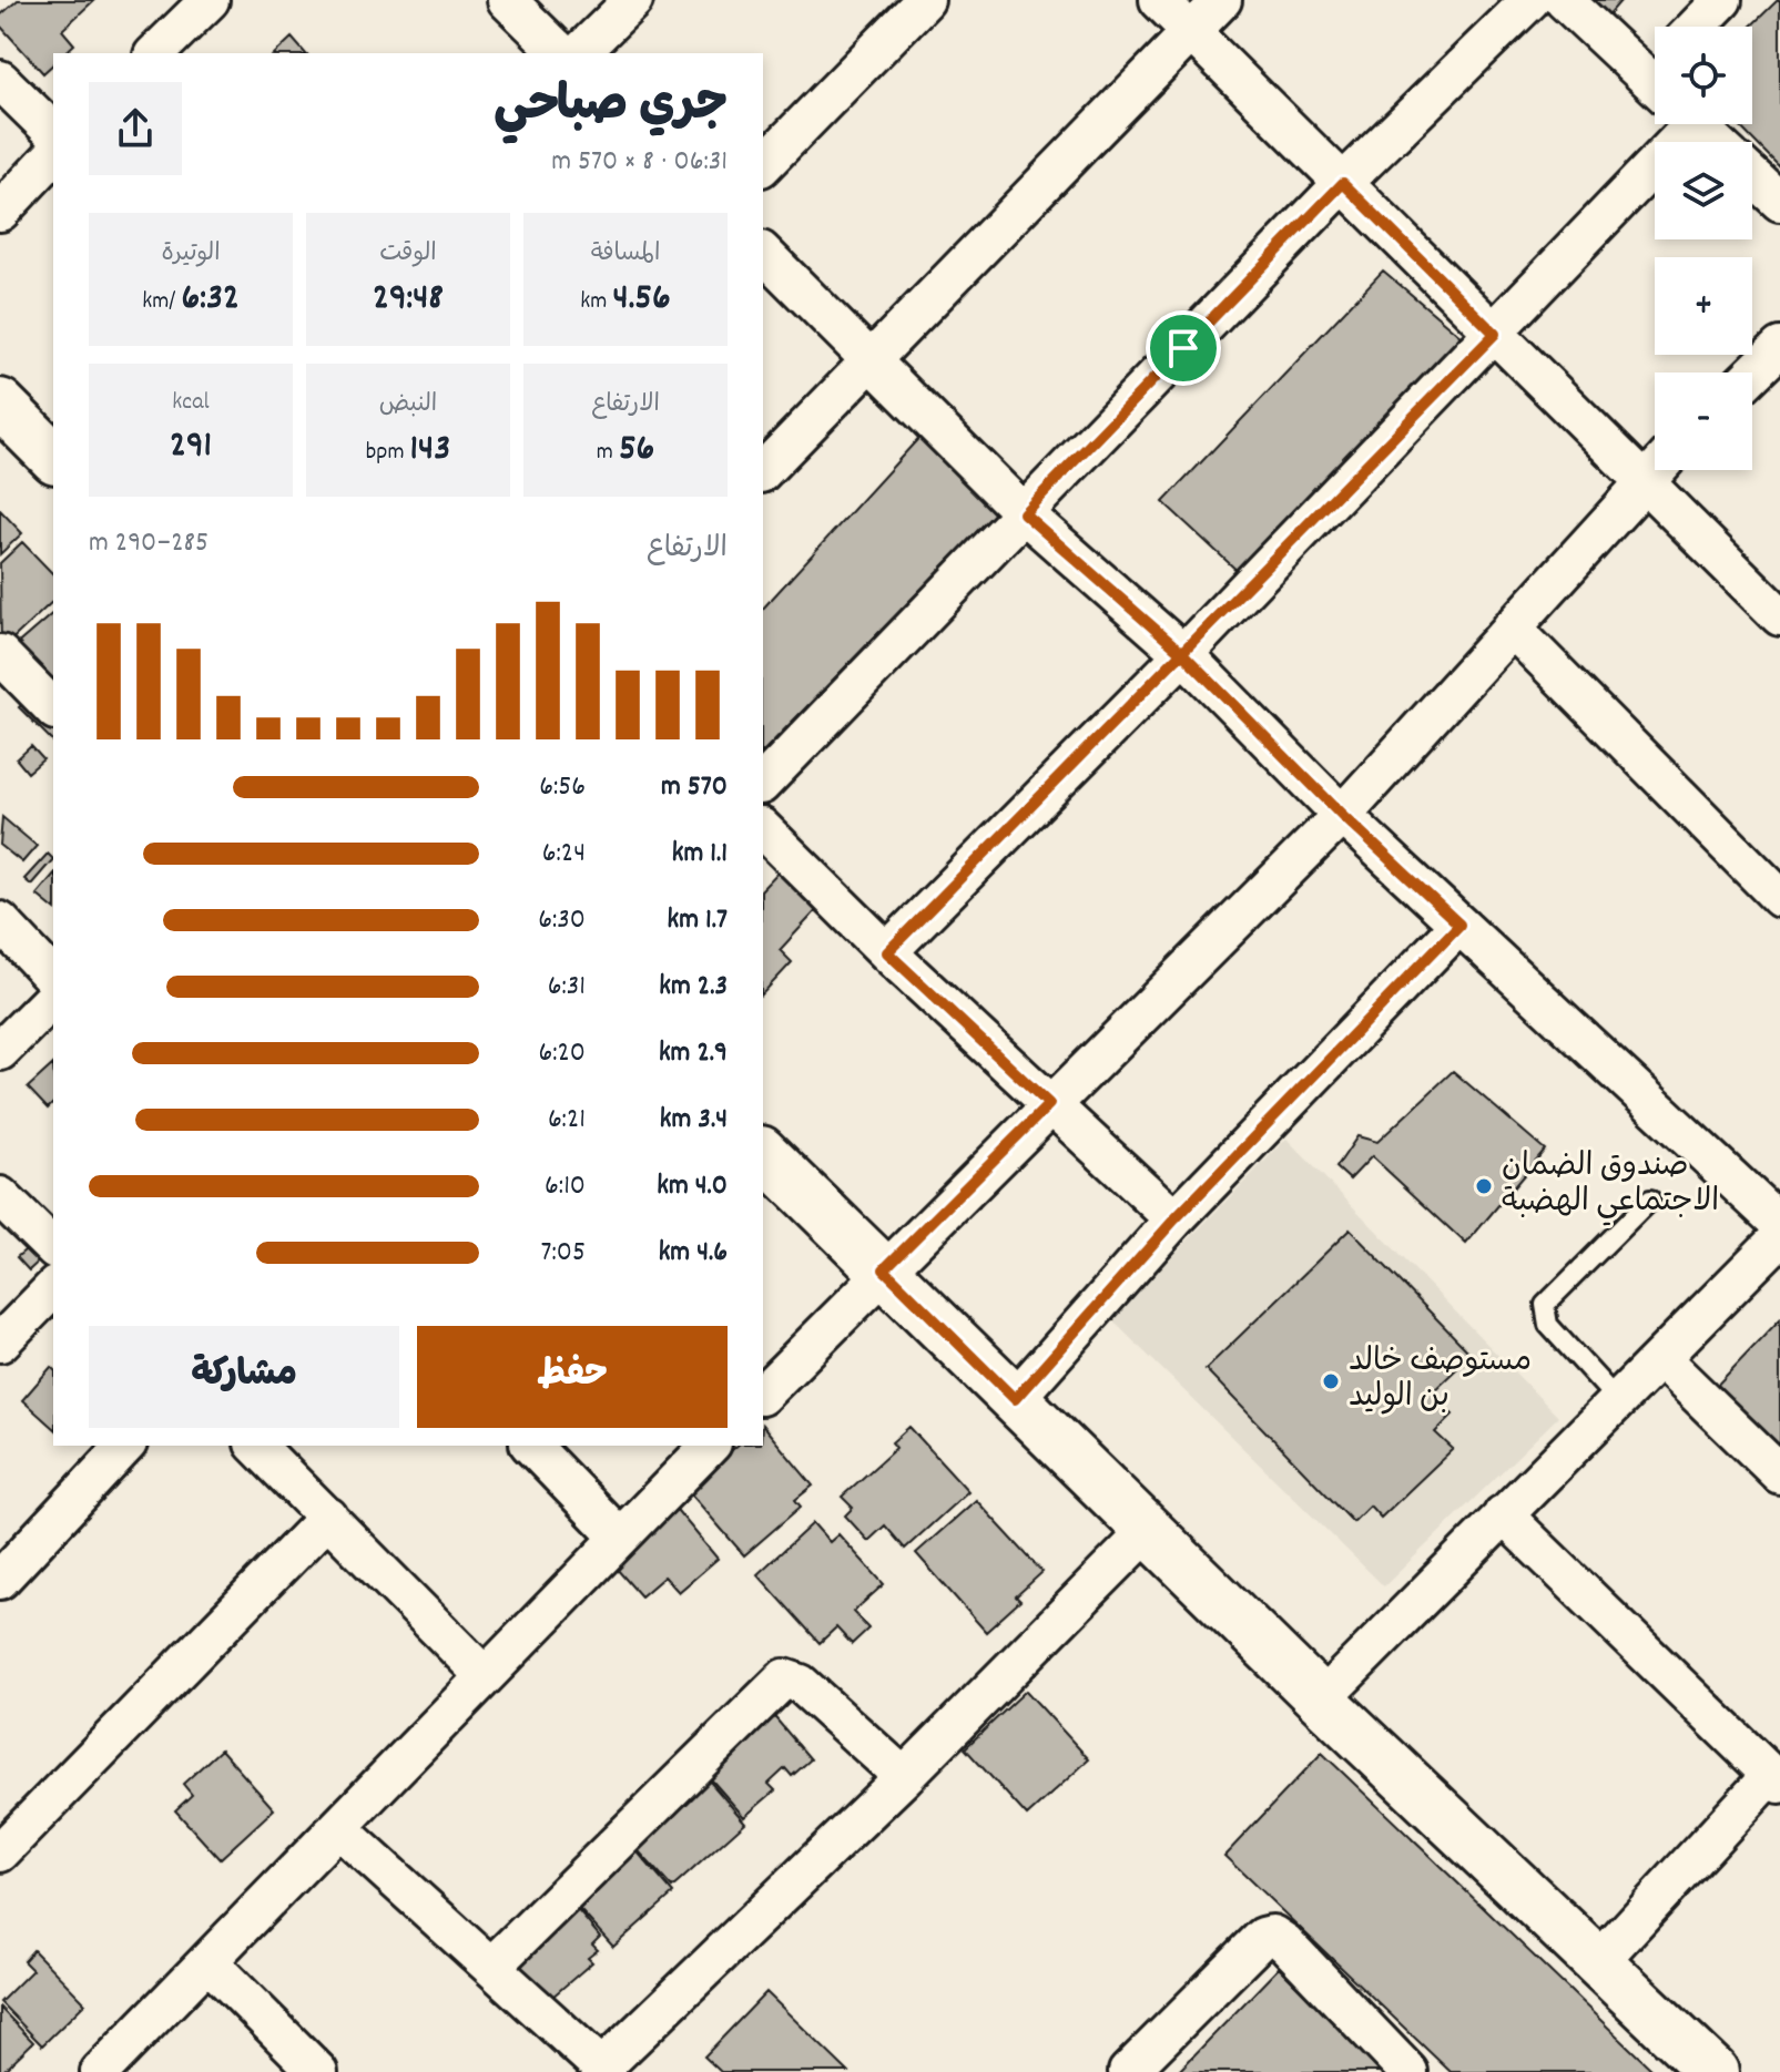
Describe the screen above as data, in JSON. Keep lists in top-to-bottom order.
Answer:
{
  "places": ["صندوق الضمان الاجتماعي الهضبة", "مستوصف خالد بن الوليد"],
  "page": {
    "map_buttons": ["+", "−"],
    "heading": ["جري صباحي", "06:31 · 8 × 570 m"],
    "stats": [
      ["المسافة", "4.56 km"],
      ["الوقت", "29:48"],
      ["الوتيرة", "6:32 /km"],
      ["الارتفاع", "56 m"],
      ["النبض", "143 bpm"],
      ["kcal", "291"]
    ],
    "chart": ["الارتفاع", "285–290 m"],
    "list": [
      {
        "name": "570 m",
        "note": "6:56"
      },
      {
        "name": "1.1 km",
        "note": "6:24"
      },
      {
        "name": "1.7 km",
        "note": "6:30"
      },
      {
        "name": "2.3 km",
        "note": "6:31"
      },
      {
        "name": "2.9 km",
        "note": "6:20"
      },
      {
        "name": "3.4 km",
        "note": "6:21"
      },
      {
        "name": "4.0 km",
        "note": "6:10"
      },
      {
        "name": "4.6 km",
        "note": "7:05"
      }
    ],
    "buttons": ["حفظ", "مشاركة"]
  }
}
